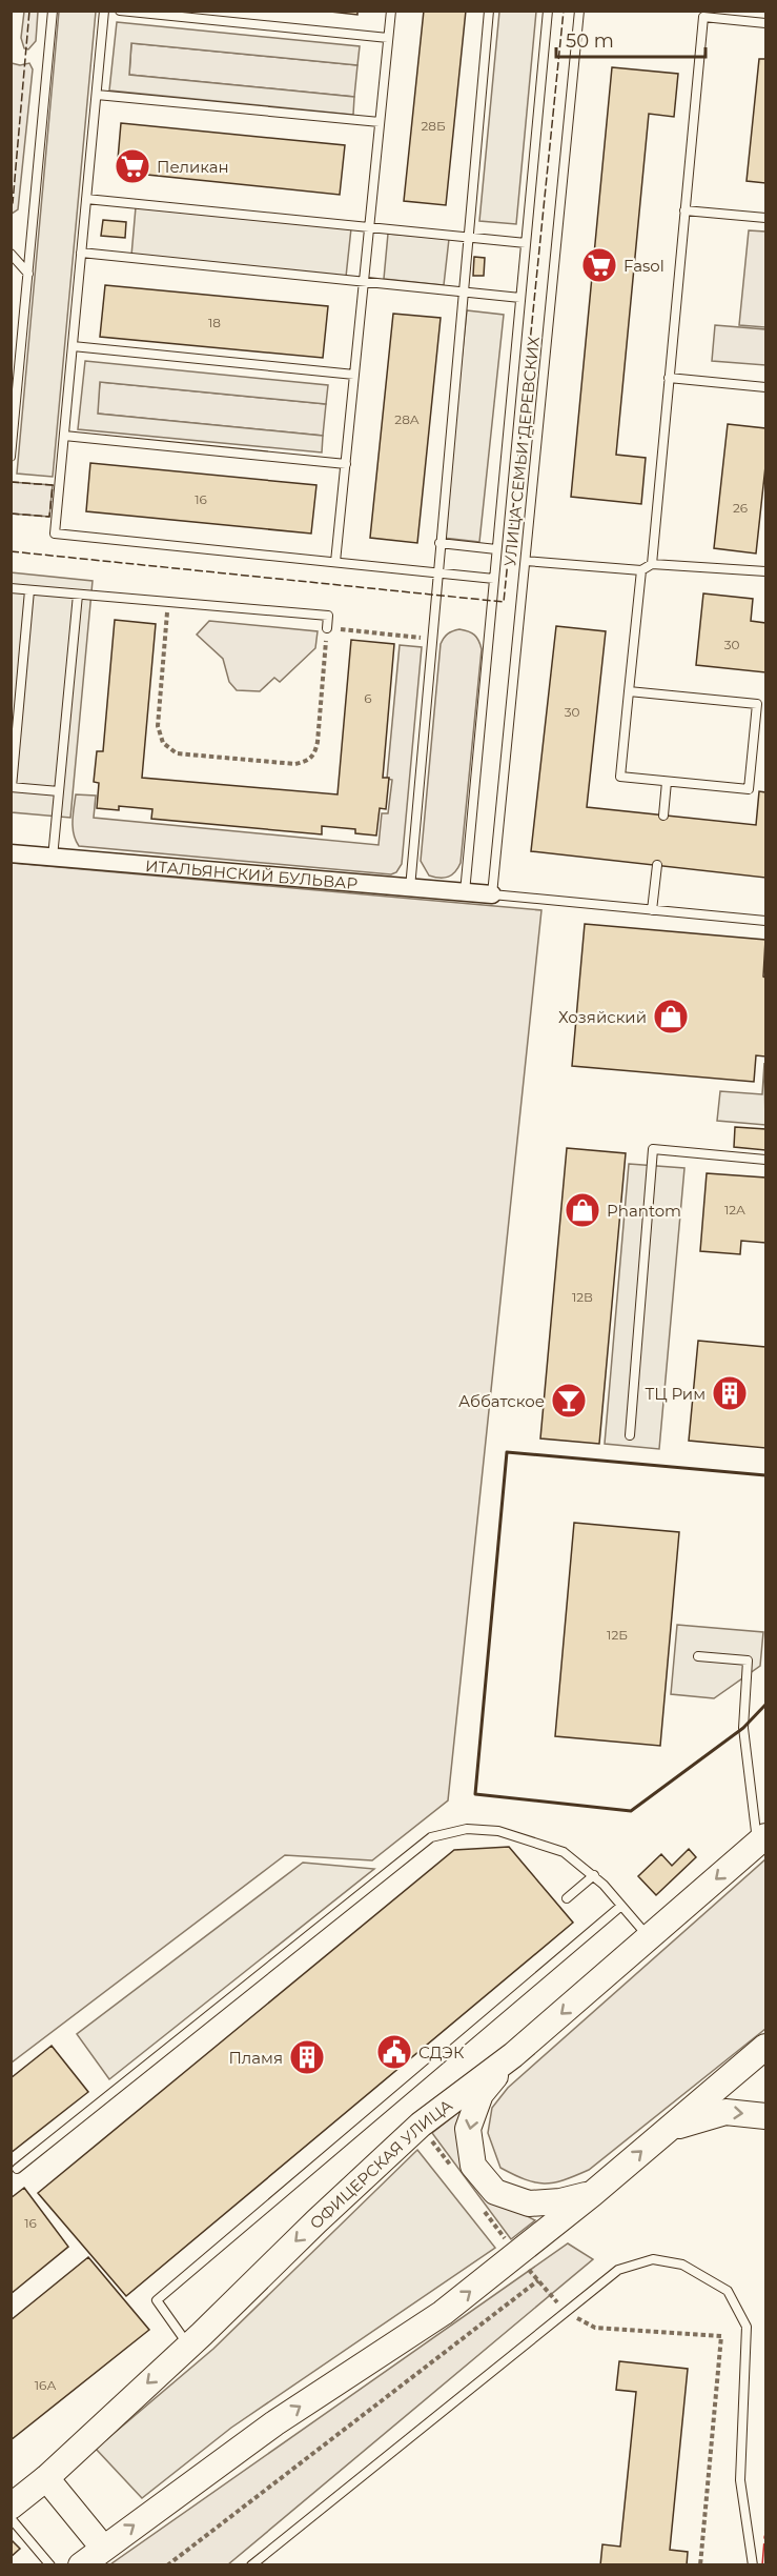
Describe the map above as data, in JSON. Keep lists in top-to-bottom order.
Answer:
{
  "streets": {
    "main road": ["ОФИЦЕРСКАЯ УЛИЦА"],
    "street": ["ИТАЛЬЯНСКИЙ БУЛЬВАР"],
    "lane": ["УЛИЦА СЕМЬИ ДЕРЕВСКИХ"]
  },
  "crossings": [
    ["УЛИЦА СЕМЬИ ДЕРЕВСКИХ", "ИТАЛЬЯНСКИЙ БУЛЬВАР"]
  ],
  "places": {
    "supermarket": ["Пеликан", "Fasol"],
    "shop": ["Хозяйский", "Phantom"],
    "building": ["ТЦ Рим", "Пламя"],
    "bar": ["Аббатское"],
    "public building": ["СДЭК"]
  },
  "house_numbers": [
    "28Б",
    "18",
    "28А",
    "16",
    "26",
    "30",
    "6",
    "30",
    "12А",
    "12В",
    "12Б",
    "16",
    "16А"
  ],
  "scale_bar": "50 m"
}
